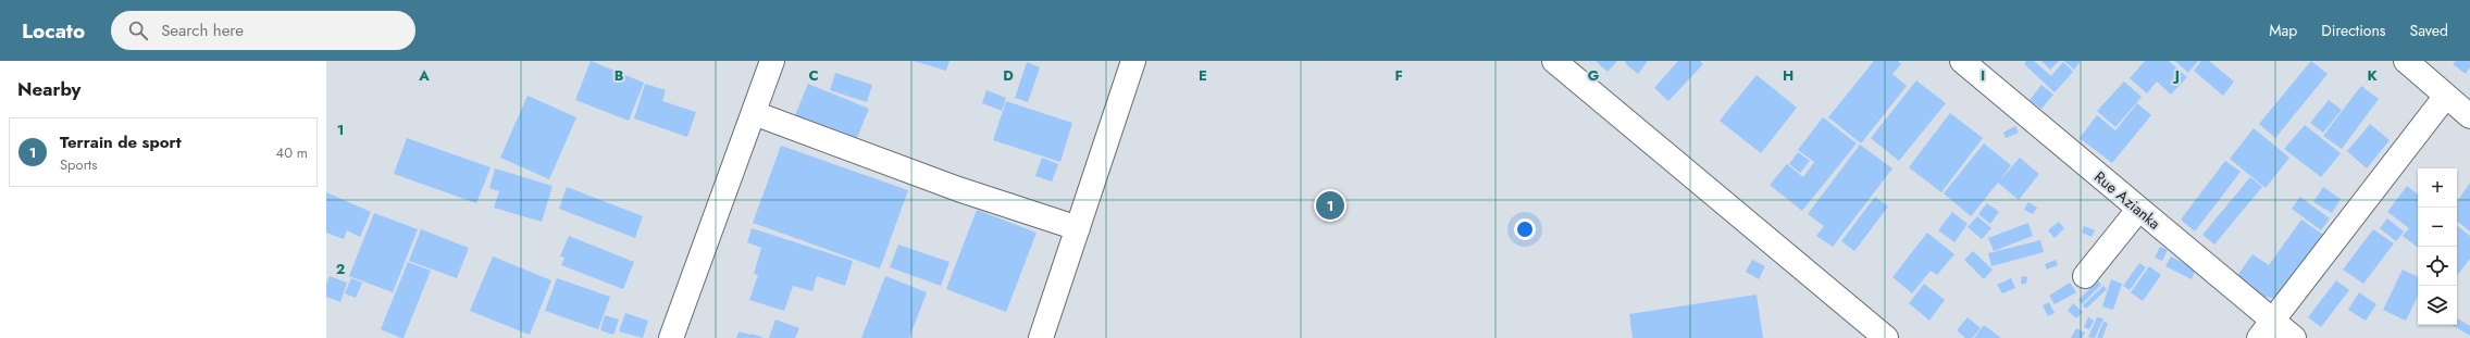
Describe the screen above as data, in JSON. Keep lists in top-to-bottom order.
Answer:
{
  "streets": {
    "street": ["Rue Azianka"]
  },
  "page": {
    "header": "Locato",
    "search": "Search here",
    "nav": ["Map", "Directions", "Saved"],
    "heading": "Nearby",
    "list": [
      {
        "mark": "1",
        "name": "Terrain de sport",
        "note": "Sports",
        "value": "40 m"
      }
    ],
    "map_buttons": ["+", "−"],
    "pins": "1"
  },
  "grid": {
    "columns": [
      "A",
      "B",
      "C",
      "D",
      "E",
      "F",
      "G",
      "H",
      "I",
      "J",
      "K"
    ],
    "rows": ["1", "2"]
  }
}
